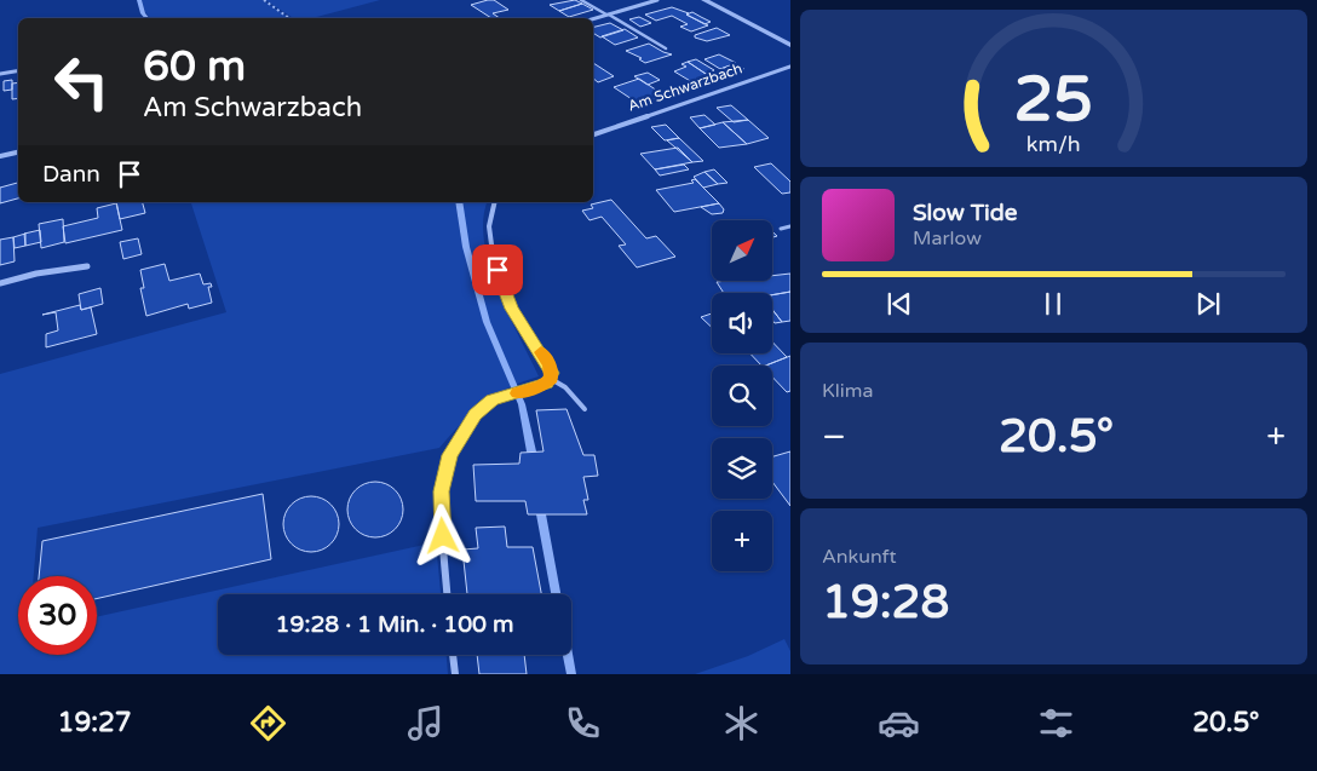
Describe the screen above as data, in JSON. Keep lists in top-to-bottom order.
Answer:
{
  "streets": {
    "street": ["Am Schwarzbach"]
  },
  "north": "top right",
  "page": {
    "turn": ["60 m", "Am Schwarzbach"],
    "then": "Dann",
    "song": ["Slow Tide", "Marlow"],
    "map_buttons": "+",
    "tile": [
      "Klima",
      ["Ankunft", "19:28"]
    ],
    "heat": ["−", "20.5°", "+"],
    "limit": "30",
    "trip": "19:28 · 1 Min. · 100 m",
    "tabs": ["19:27", "20.5°"],
    "gauge": ["25", "km/h"]
  }
}
